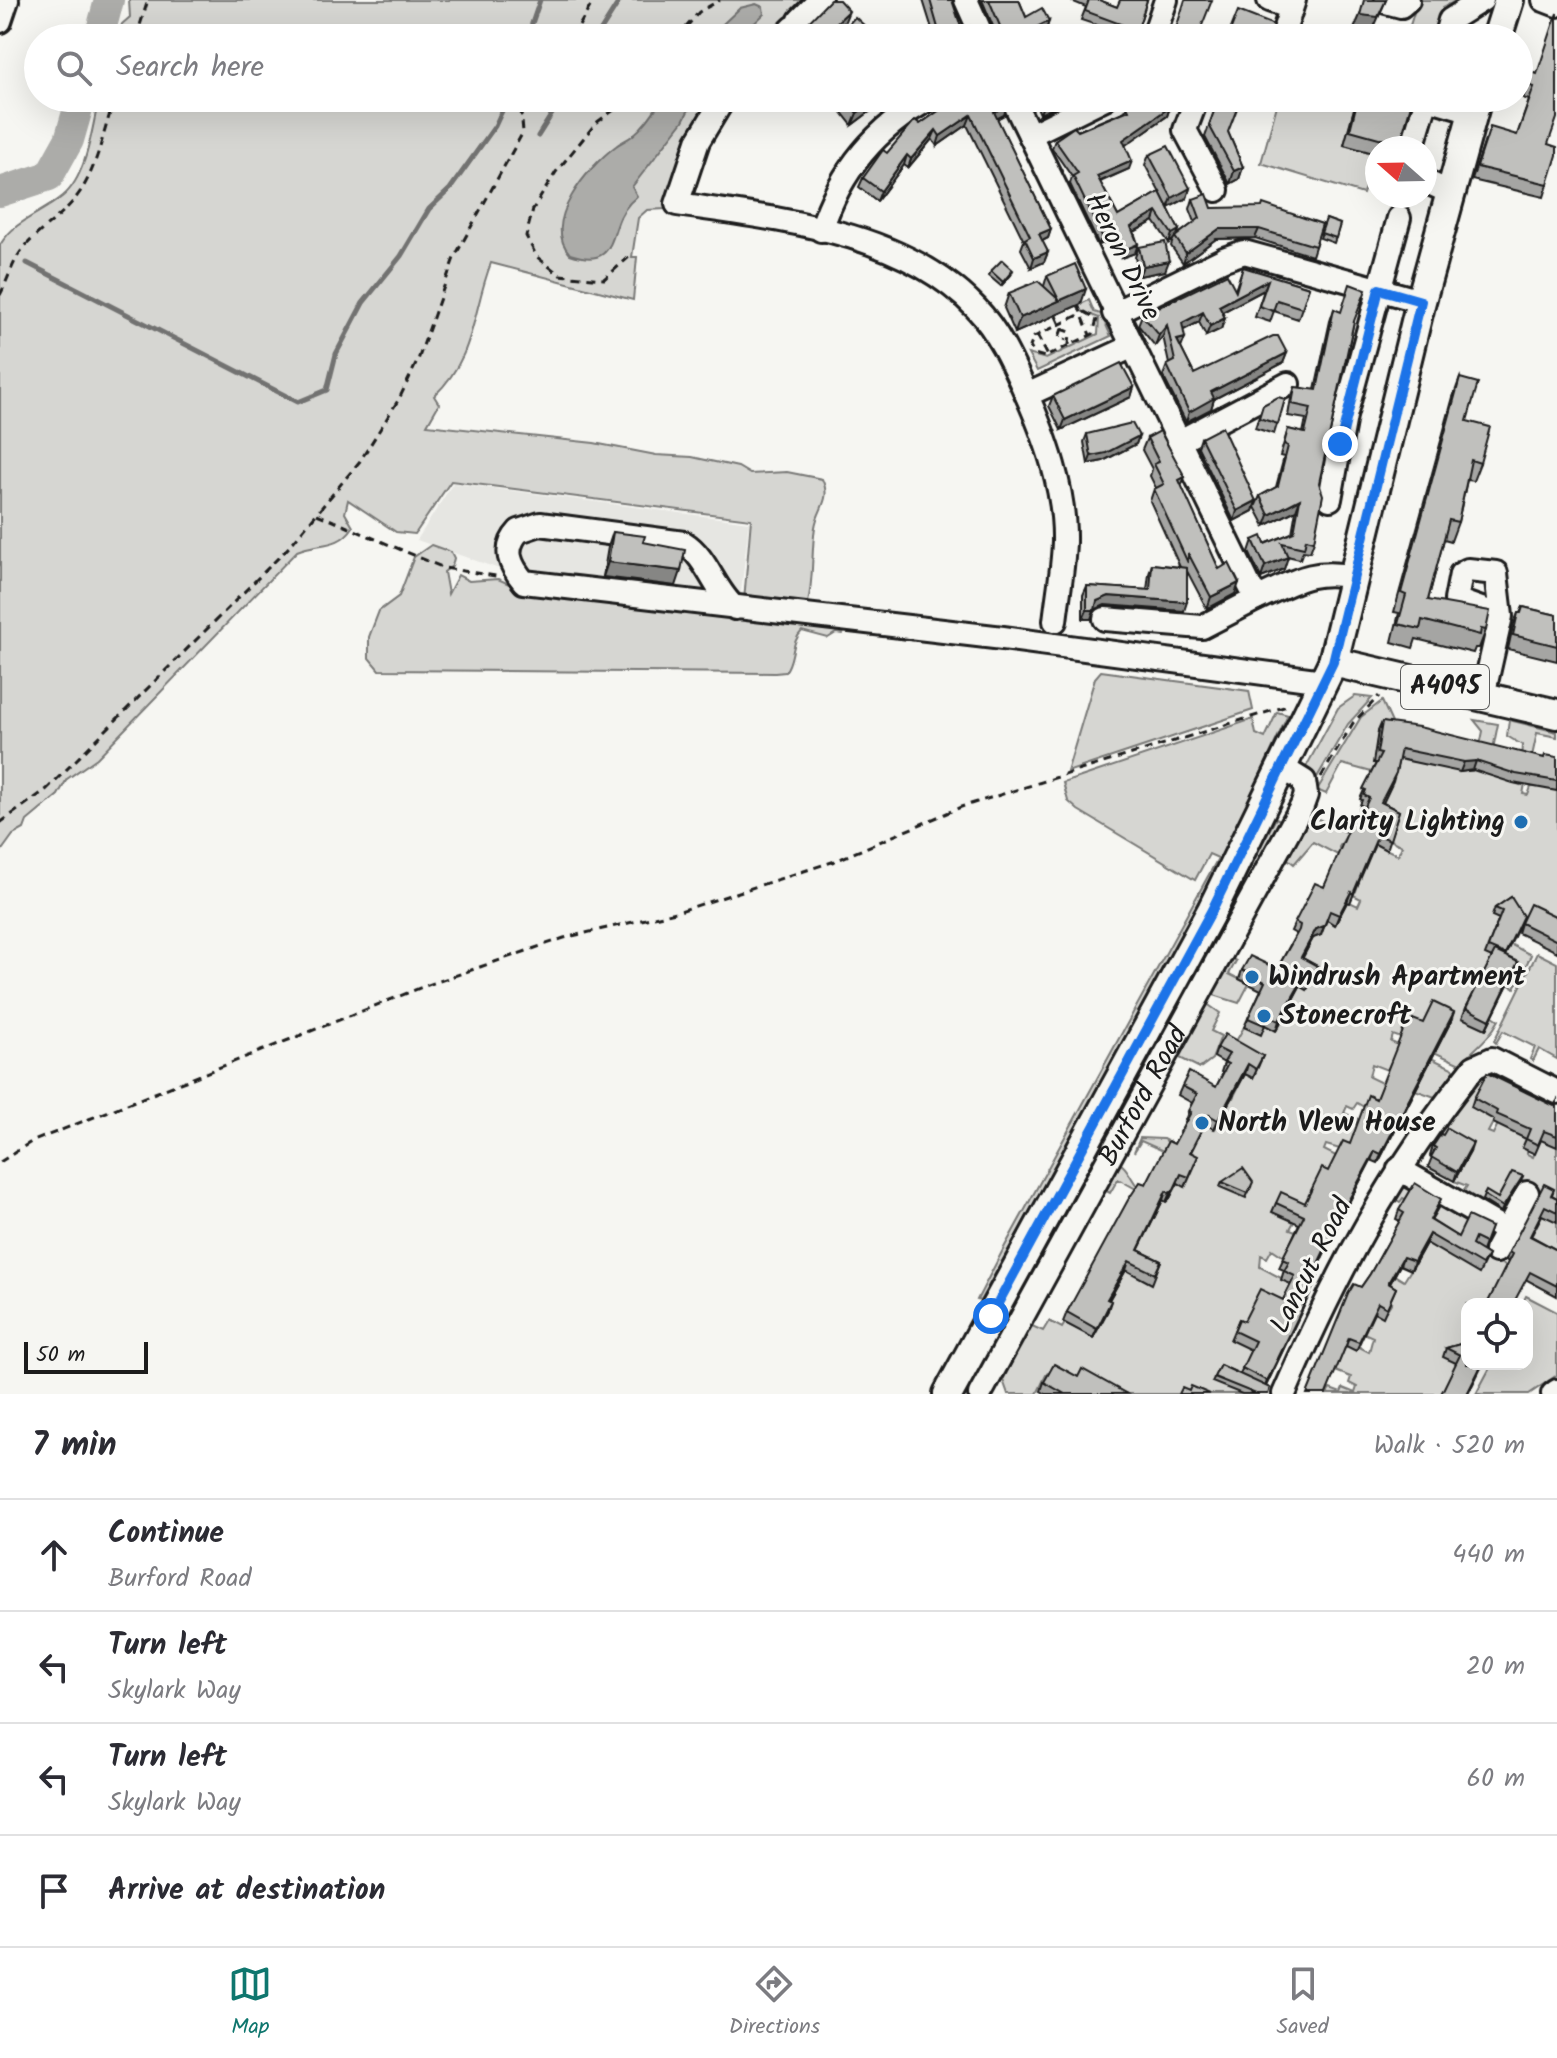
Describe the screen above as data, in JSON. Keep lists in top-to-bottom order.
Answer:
{
  "streets": {
    "main road": ["A4095", "Burford Road"],
    "street": ["Heron Drive", "Lancut Road"]
  },
  "crossings": [
    ["A4095", "Burford Road"]
  ],
  "places": [
    "Clarity Lighting",
    "Windrush Apartment",
    "Stonecroft",
    "North Vlew House"
  ],
  "scale_bar": "50 m",
  "north": "left",
  "page": {
    "search": "Search here",
    "scale": "50 m",
    "heading": ["7 min", "Walk · 520 m"],
    "list": [
      ["Continue", "Burford Road", "440 m"],
      ["Turn left", "Skylark Way", "20 m"],
      ["Turn left", "Skylark Way", "60 m"],
      "Arrive at destination"
    ],
    "nav": ["Map", "Directions", "Saved"]
  }
}
